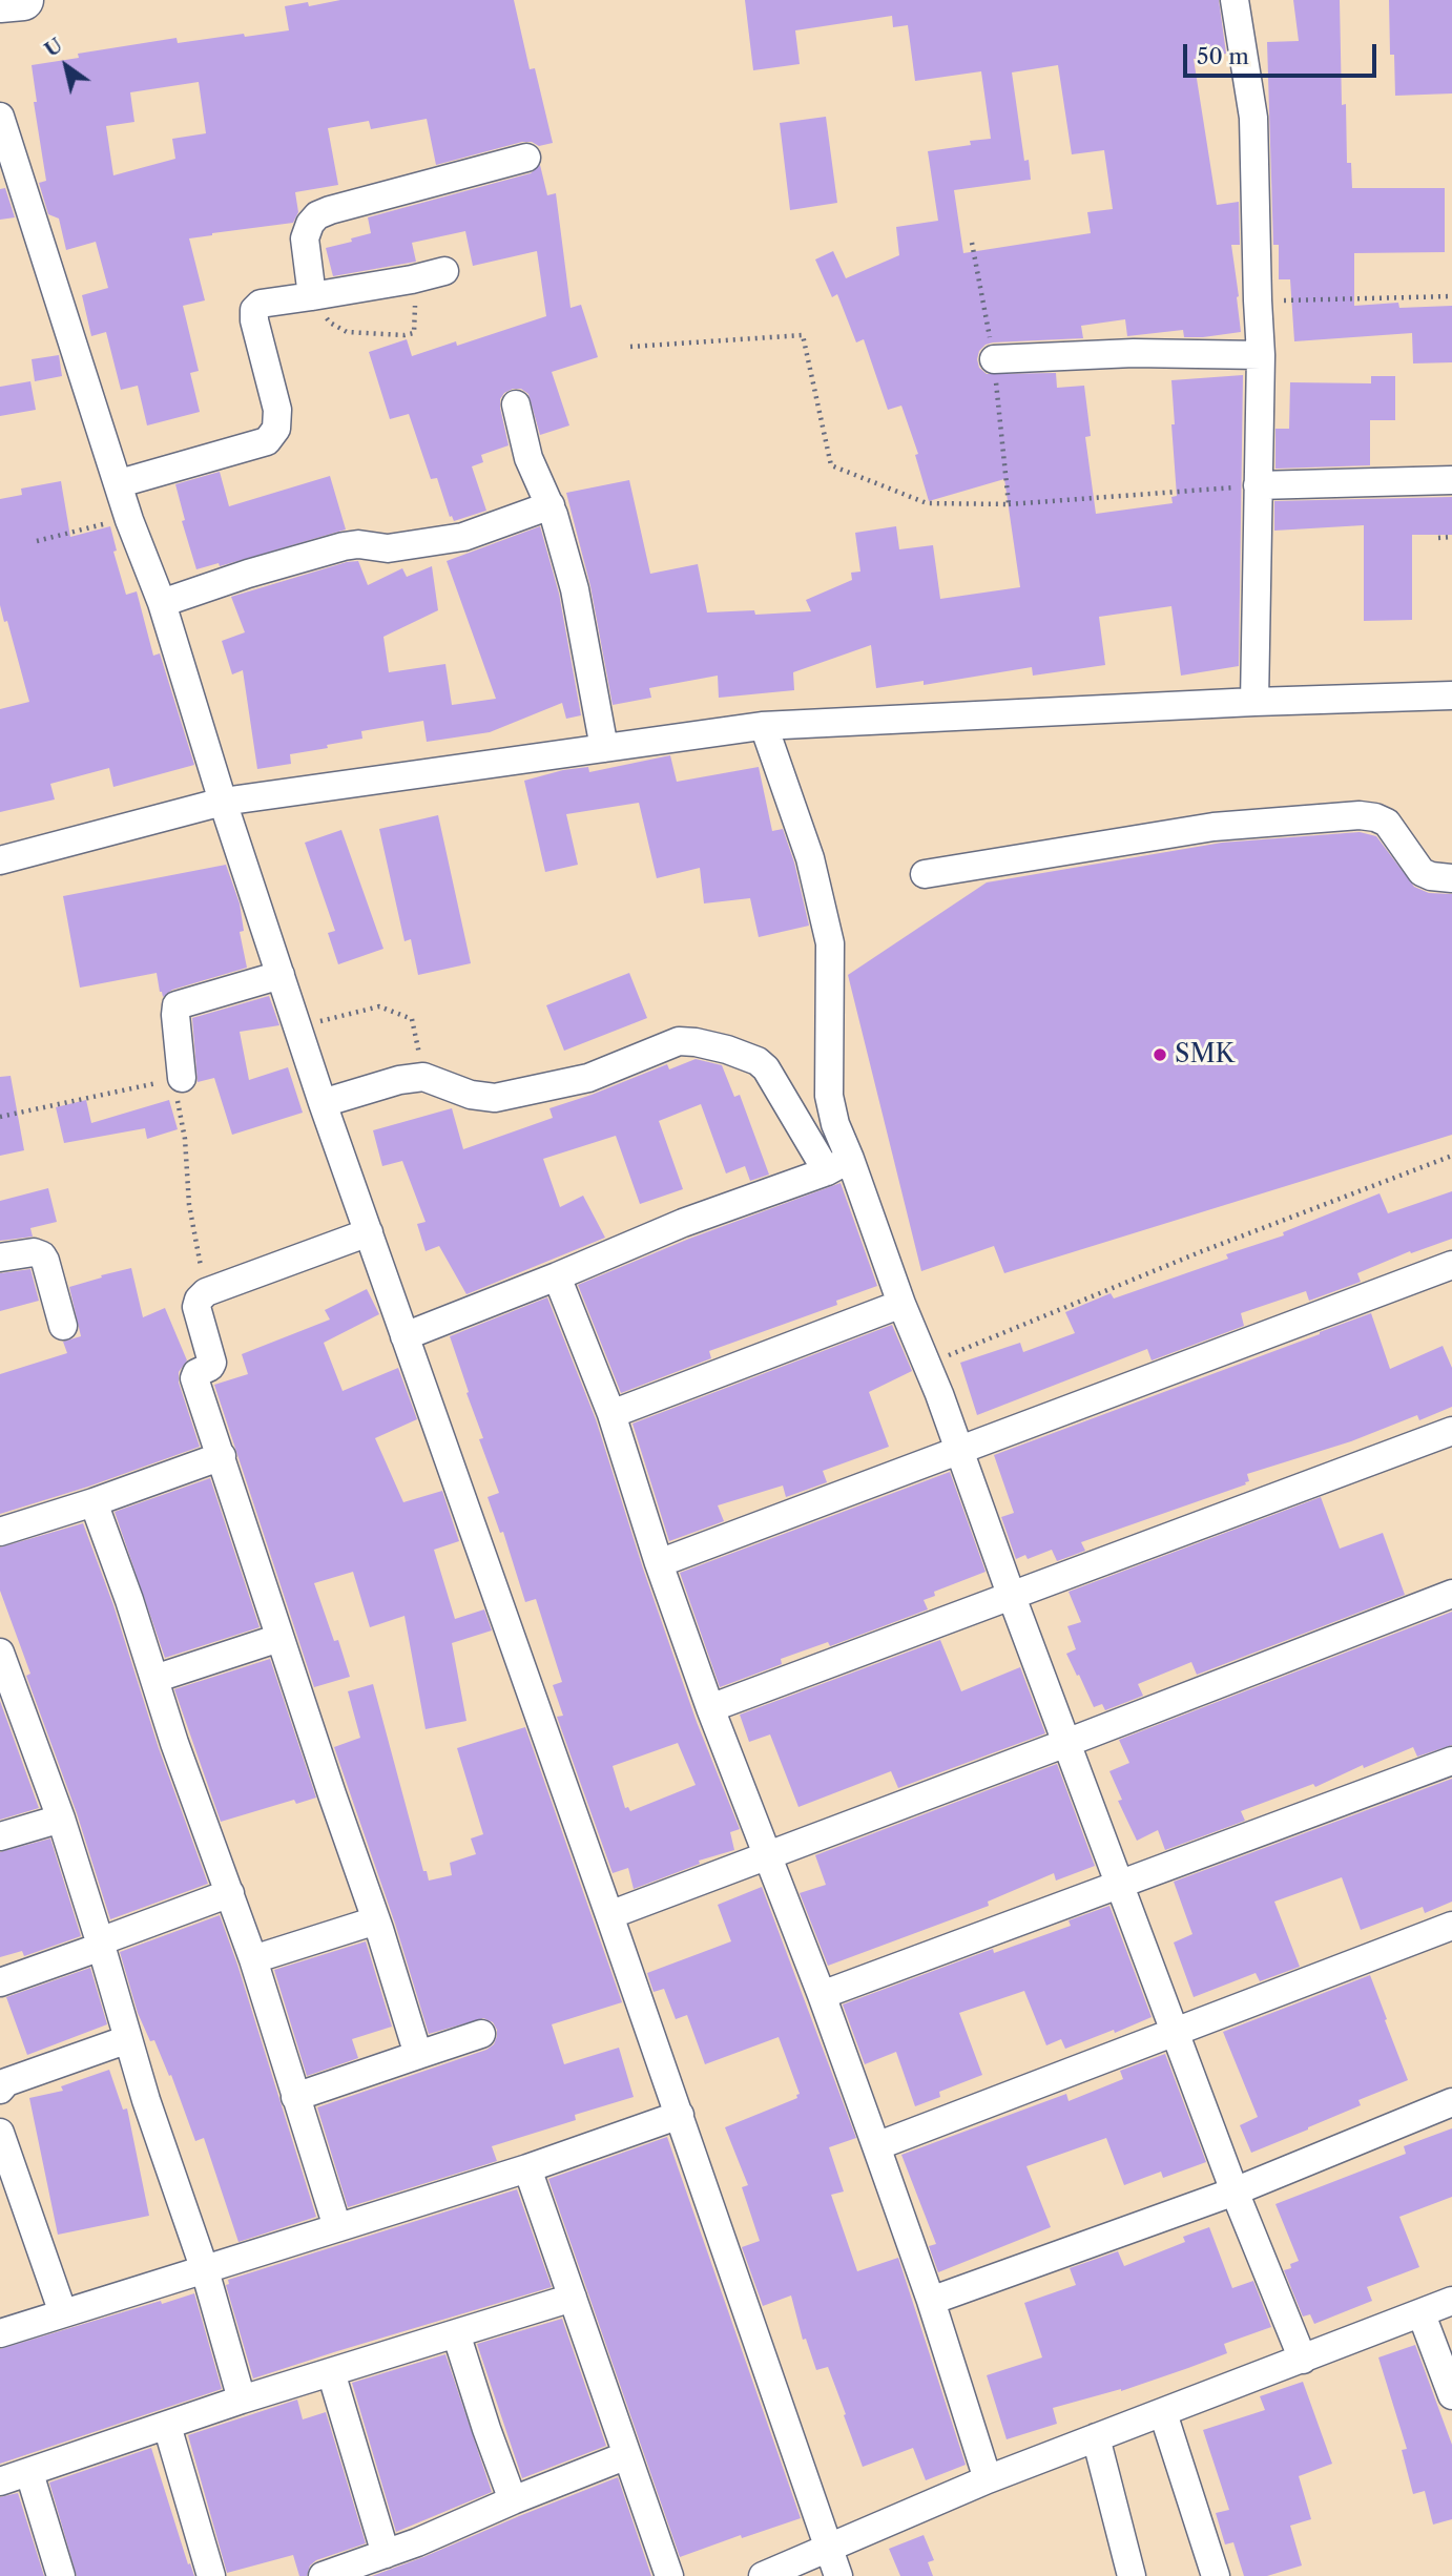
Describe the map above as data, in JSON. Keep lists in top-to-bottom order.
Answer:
{
  "places": ["SMK"],
  "scale_bar": "50 m",
  "north": "top left"
}
